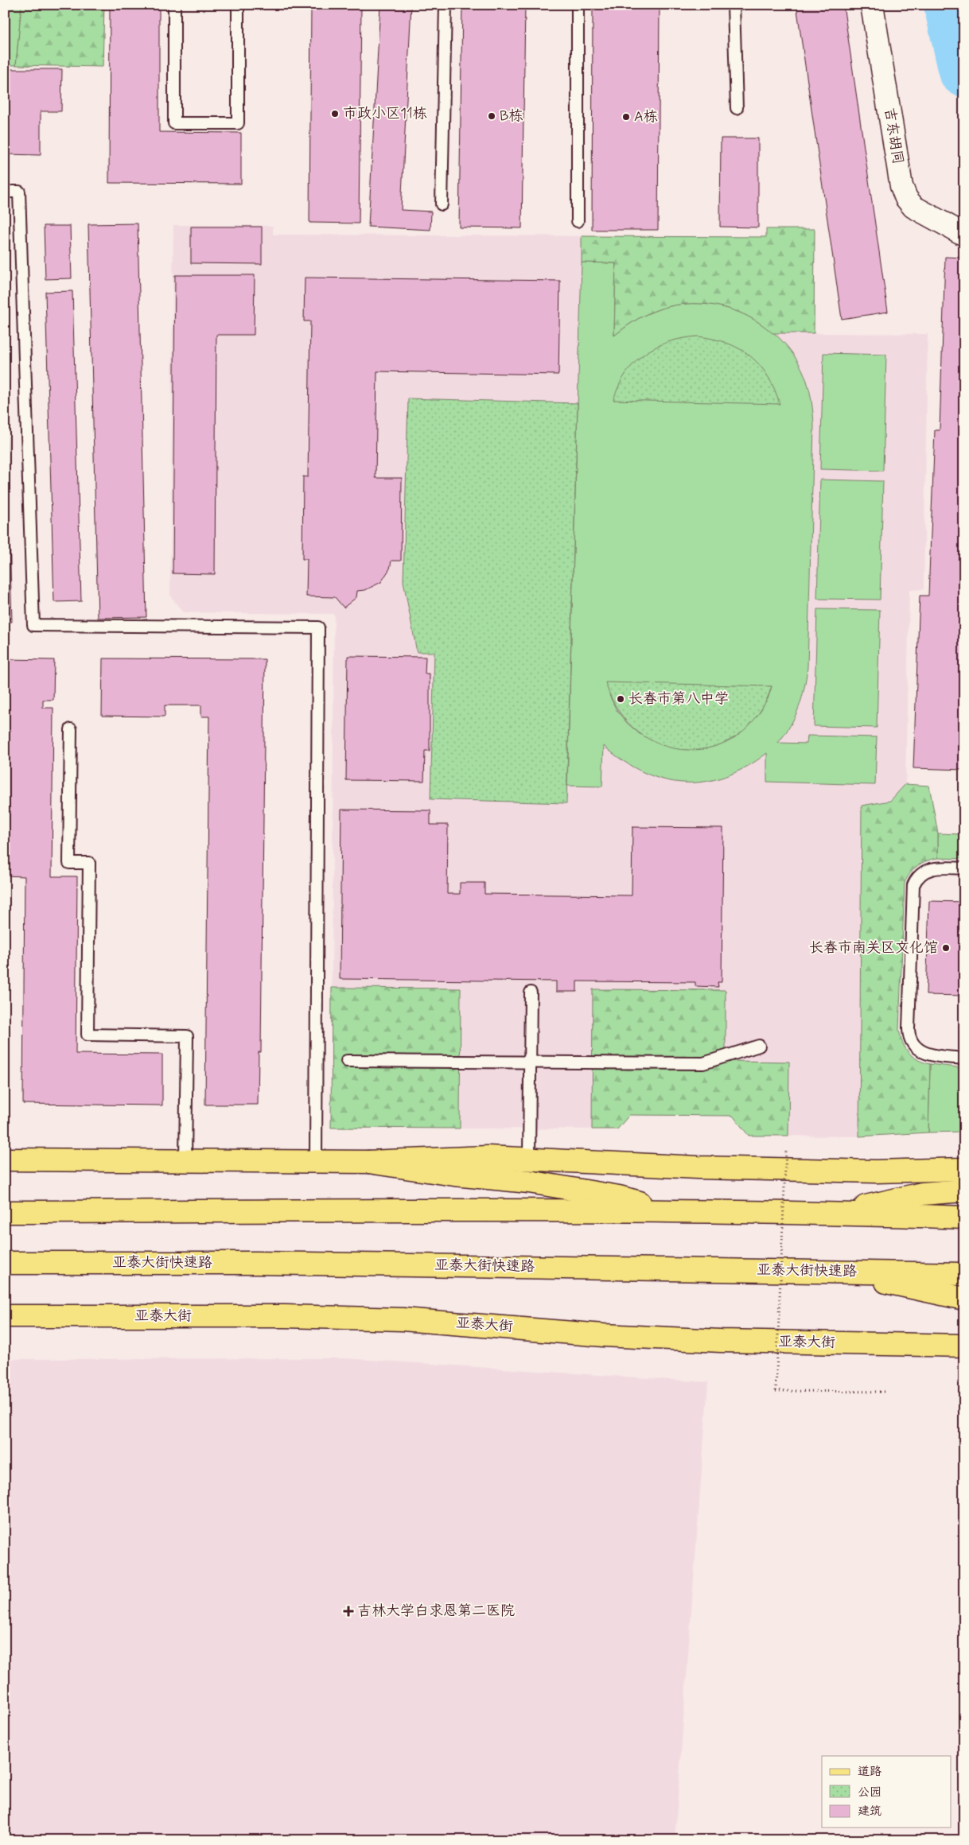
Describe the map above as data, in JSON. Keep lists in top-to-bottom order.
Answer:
{
  "streets": {
    "main road": ["亚泰大街快速路", "亚泰大街"],
    "street": ["吉东胡同"]
  },
  "places": {
    "other": [
      "市政小区11栋",
      "B栋",
      "A栋",
      "长春市第八中学",
      "长春市南关区文化馆"
    ],
    "health": ["吉林大学白求恩第二医院"]
  },
  "legend": ["道路", "公园", "建筑"]
}
